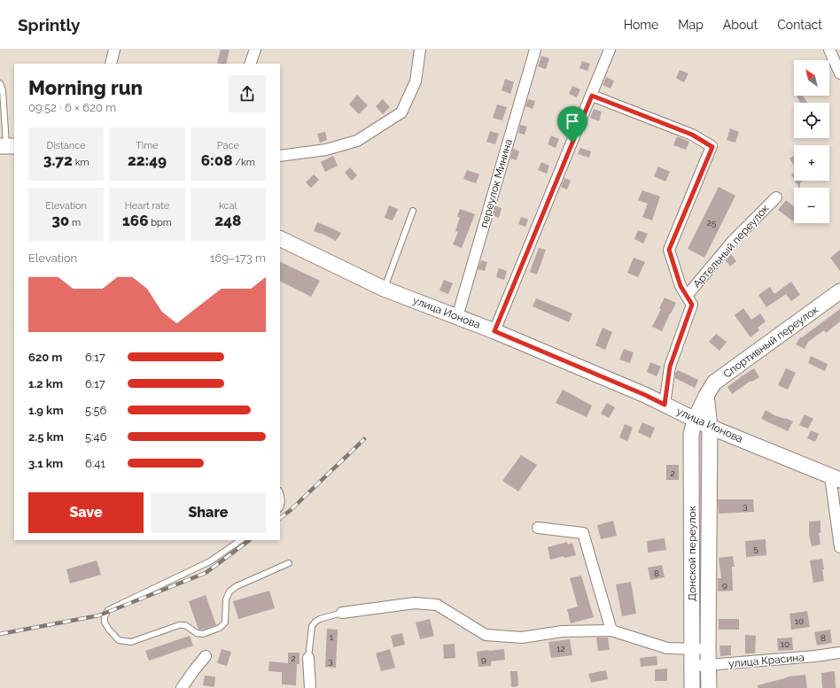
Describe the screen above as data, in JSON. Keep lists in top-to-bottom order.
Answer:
{
  "streets": {
    "main road": ["улица Ионова", "Спортивный переулок", "Донской переулок"],
    "street": ["переулок Минина", "Артельный переулок", "улица Красина"]
  },
  "crossings": [
    ["переулок Минина", "улица Ионова"],
    ["Артельный переулок", "улица Ионова"],
    ["улица Ионова", "Спортивный переулок"],
    ["улица Ионова", "Донской переулок"],
    ["Спортивный переулок", "Донской переулок"],
    ["Донской переулок", "улица Красина"]
  ],
  "house_numbers": [
    "25",
    "2",
    "3",
    "5",
    "8",
    "9",
    "10",
    "1",
    "8",
    "10",
    "12",
    "2",
    "9",
    "3"
  ],
  "north": "top left",
  "page": {
    "header": "Sprintly",
    "nav": [
      "Home",
      "Map",
      "About",
      "Contact"
    ],
    "map_buttons": ["+", "−"],
    "heading": ["Morning run", "09:52 · 6 × 620 m"],
    "stats": [
      ["Distance", "3.72 km"],
      ["Time", "22:49"],
      ["Pace", "6:08 /km"],
      ["Elevation", "30 m"],
      ["Heart rate", "166 bpm"],
      ["kcal", "248"]
    ],
    "chart": ["Elevation", "169–173 m"],
    "list": [
      {
        "name": "620 m",
        "note": "6:17"
      },
      {
        "name": "1.2 km",
        "note": "6:17"
      },
      {
        "name": "1.9 km",
        "note": "5:56"
      },
      {
        "name": "2.5 km",
        "note": "5:46"
      },
      {
        "name": "3.1 km",
        "note": "6:41"
      }
    ],
    "buttons": ["Save", "Share"]
  }
}
